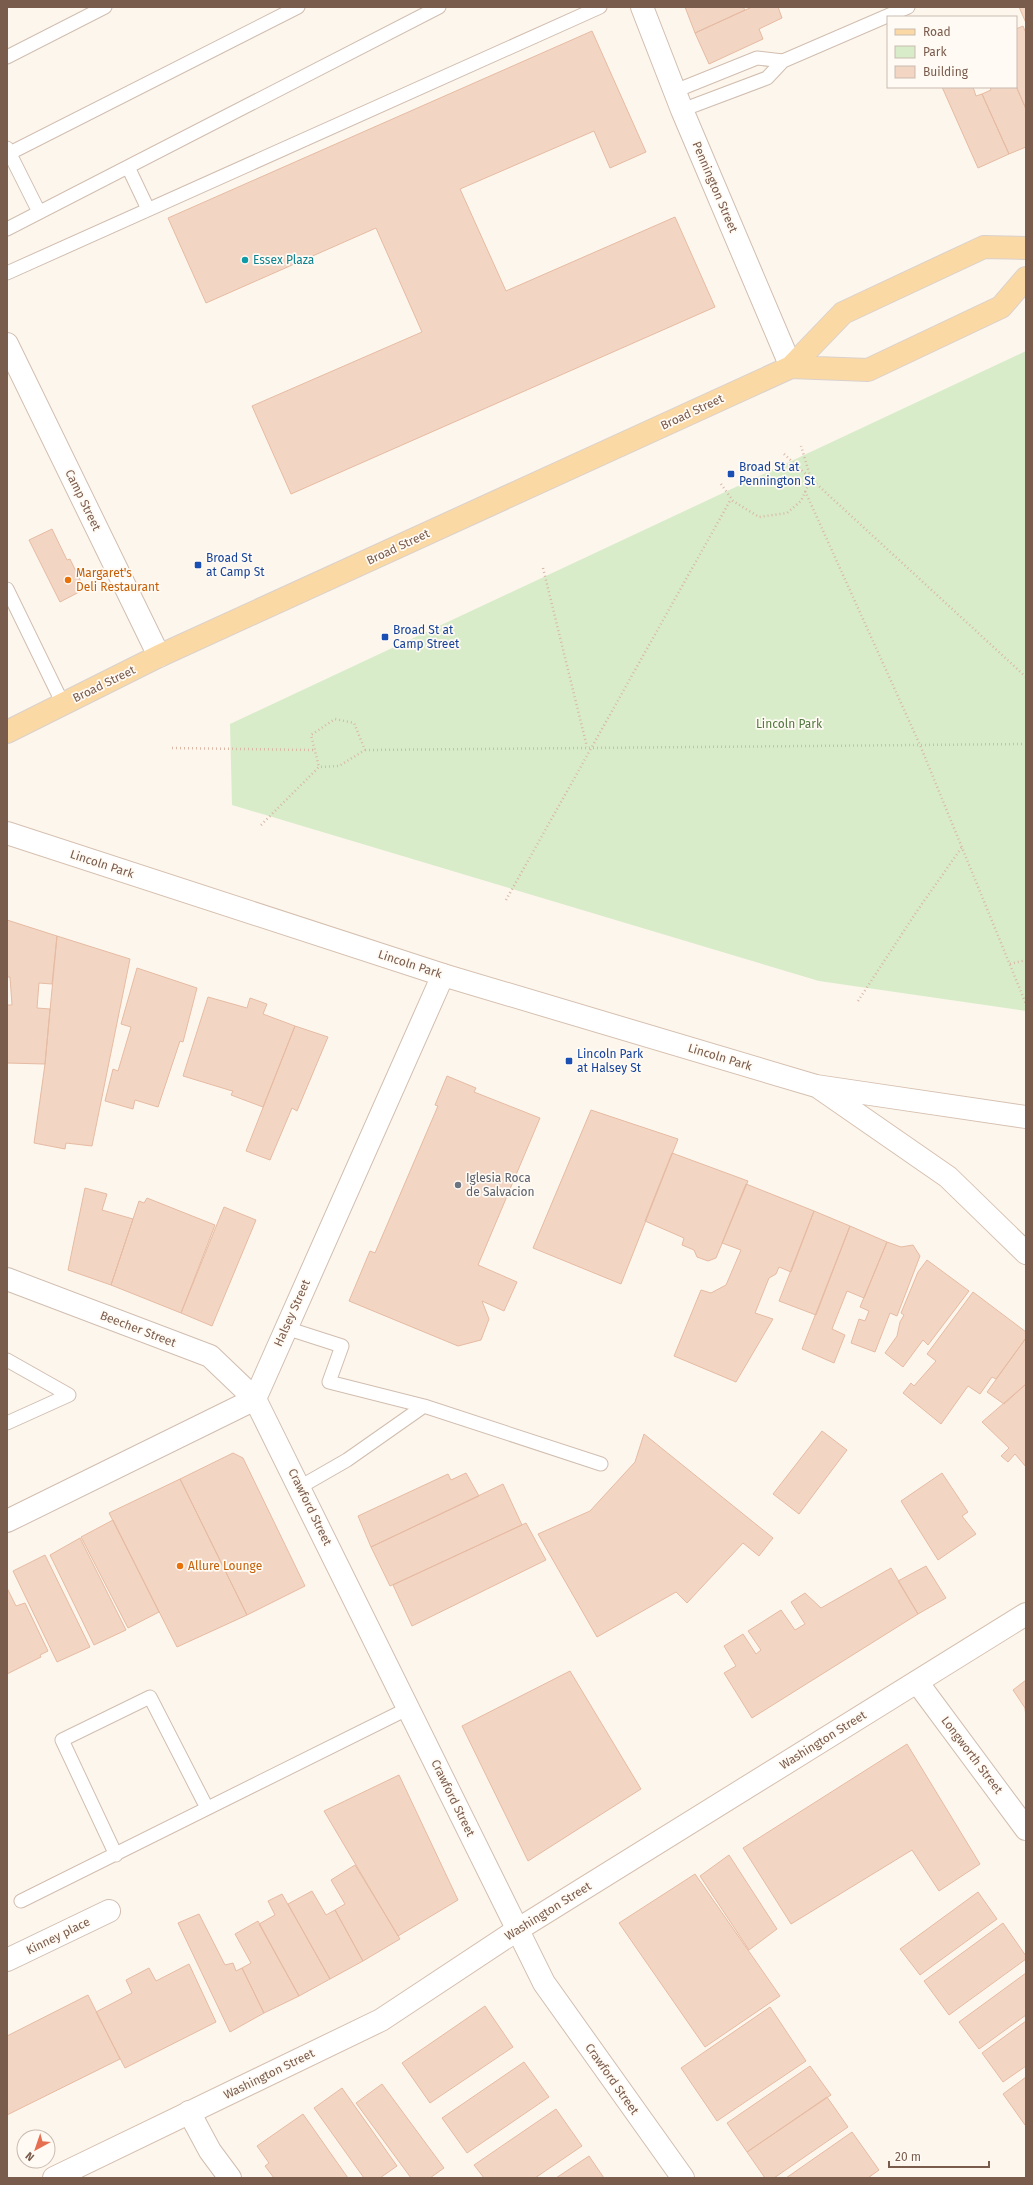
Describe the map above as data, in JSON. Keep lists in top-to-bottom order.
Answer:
{
  "streets": {
    "main road": ["Broad Street"],
    "street": [
      "Pennington Street",
      "Camp Street",
      "Lincoln Park",
      "Halsey Street",
      "Beecher Street",
      "Crawford Street",
      "Washington Street",
      "Longworth Street",
      "Kinney place"
    ]
  },
  "crossings": [
    ["Pennington Street", "Broad Street"],
    ["Broad Street", "Camp Street"],
    ["Lincoln Park", "Halsey Street"],
    ["Halsey Street", "Beecher Street"],
    ["Halsey Street", "Crawford Street"],
    ["Beecher Street", "Crawford Street"],
    ["Crawford Street", "Washington Street"],
    ["Washington Street", "Longworth Street"]
  ],
  "parks": ["Lincoln Park"],
  "places": {
    "other": [
      "Essex Plaza",
      "Margaret's Deli Restaurant",
      "Iglesia Roca de Salvacion",
      "Allure Lounge"
    ],
    "transit": [
      "Broad St at Pennington St",
      "Broad St at Camp St",
      "Broad St at Camp Street",
      "Lincoln Park at Halsey St"
    ]
  },
  "legend": ["Road", "Park", "Building"],
  "scale_bar": "20 m",
  "north": "bottom left"
}
